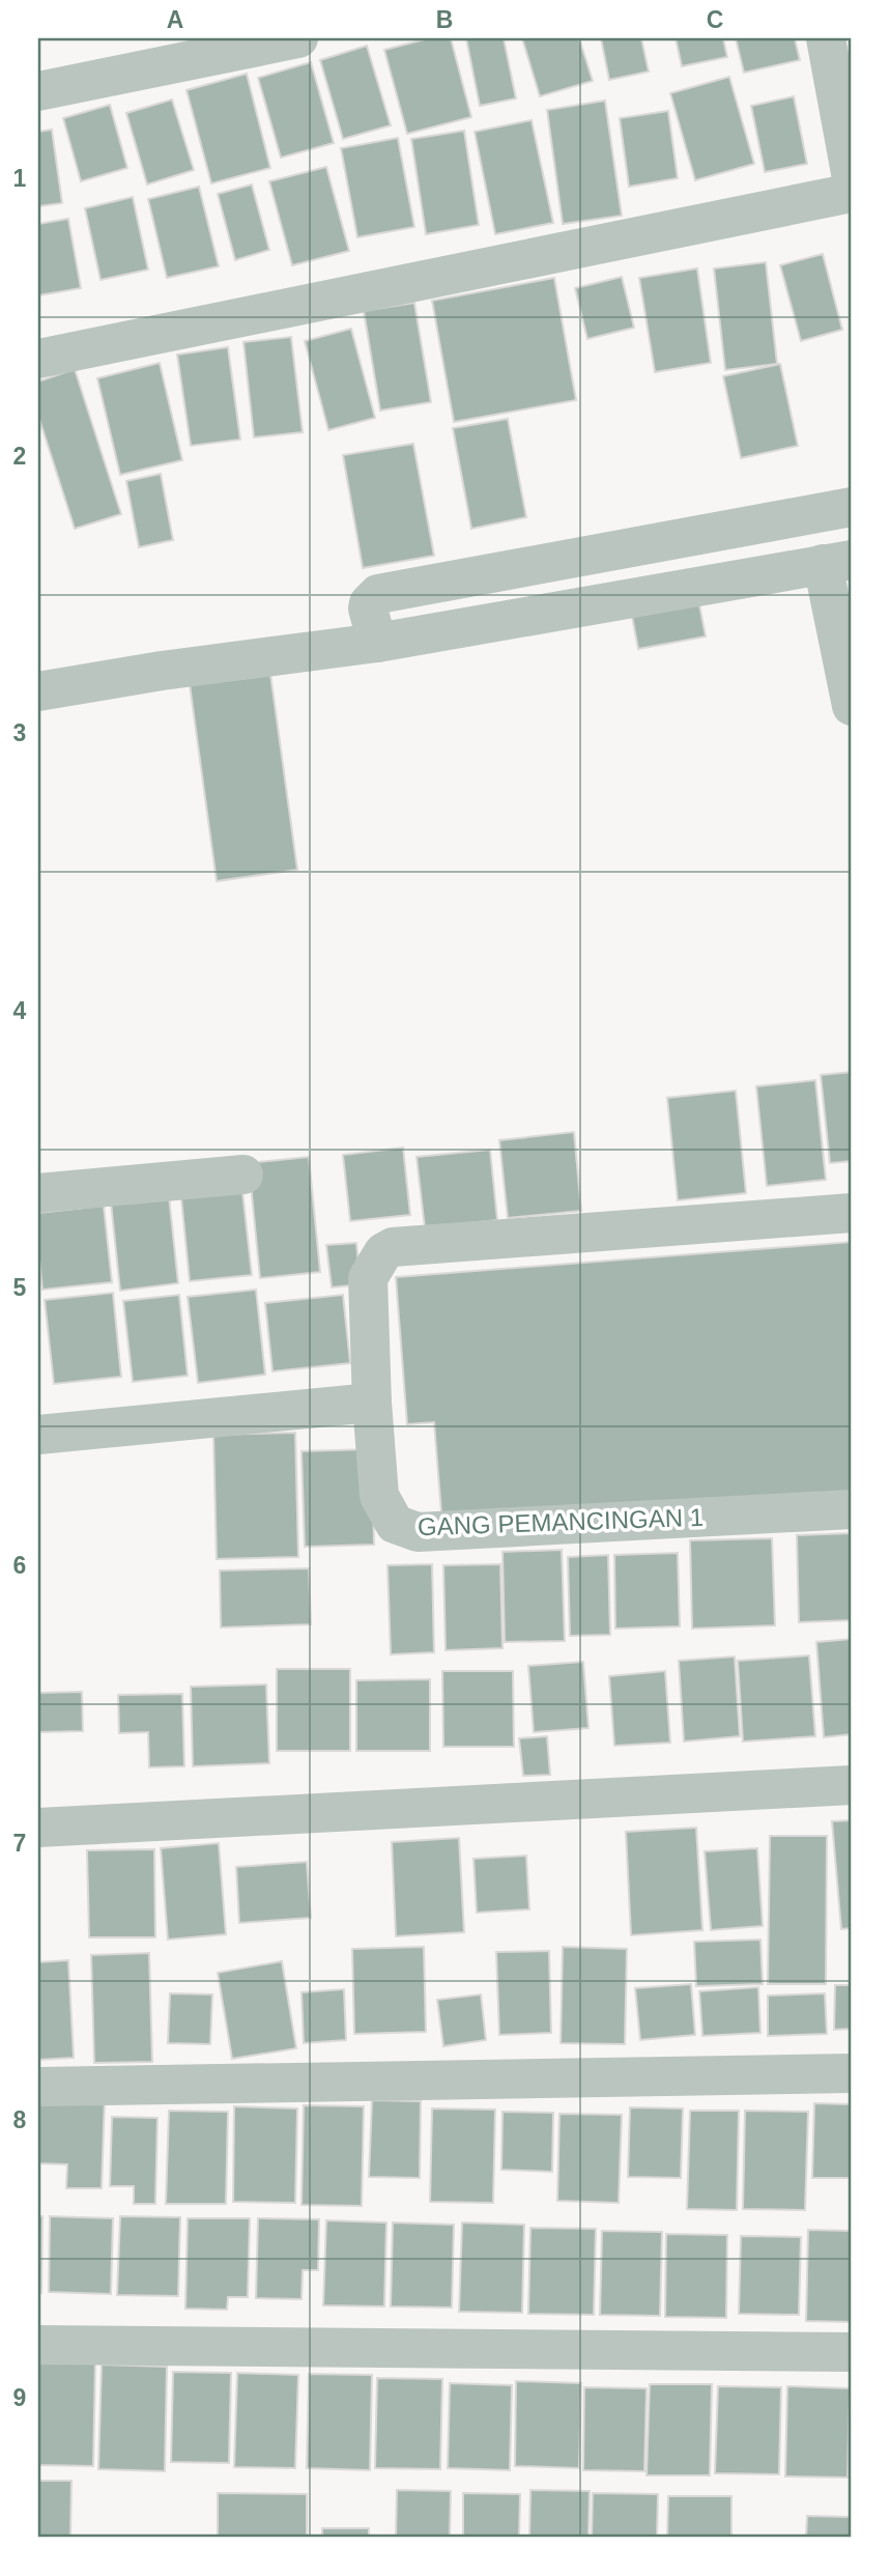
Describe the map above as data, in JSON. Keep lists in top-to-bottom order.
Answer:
{
  "streets": {
    "street": ["GANG PEMANCINGAN 1"]
  },
  "grid": {
    "columns": ["A", "B", "C"],
    "rows": [
      "1",
      "2",
      "3",
      "4",
      "5",
      "6",
      "7",
      "8",
      "9"
    ]
  }
}
